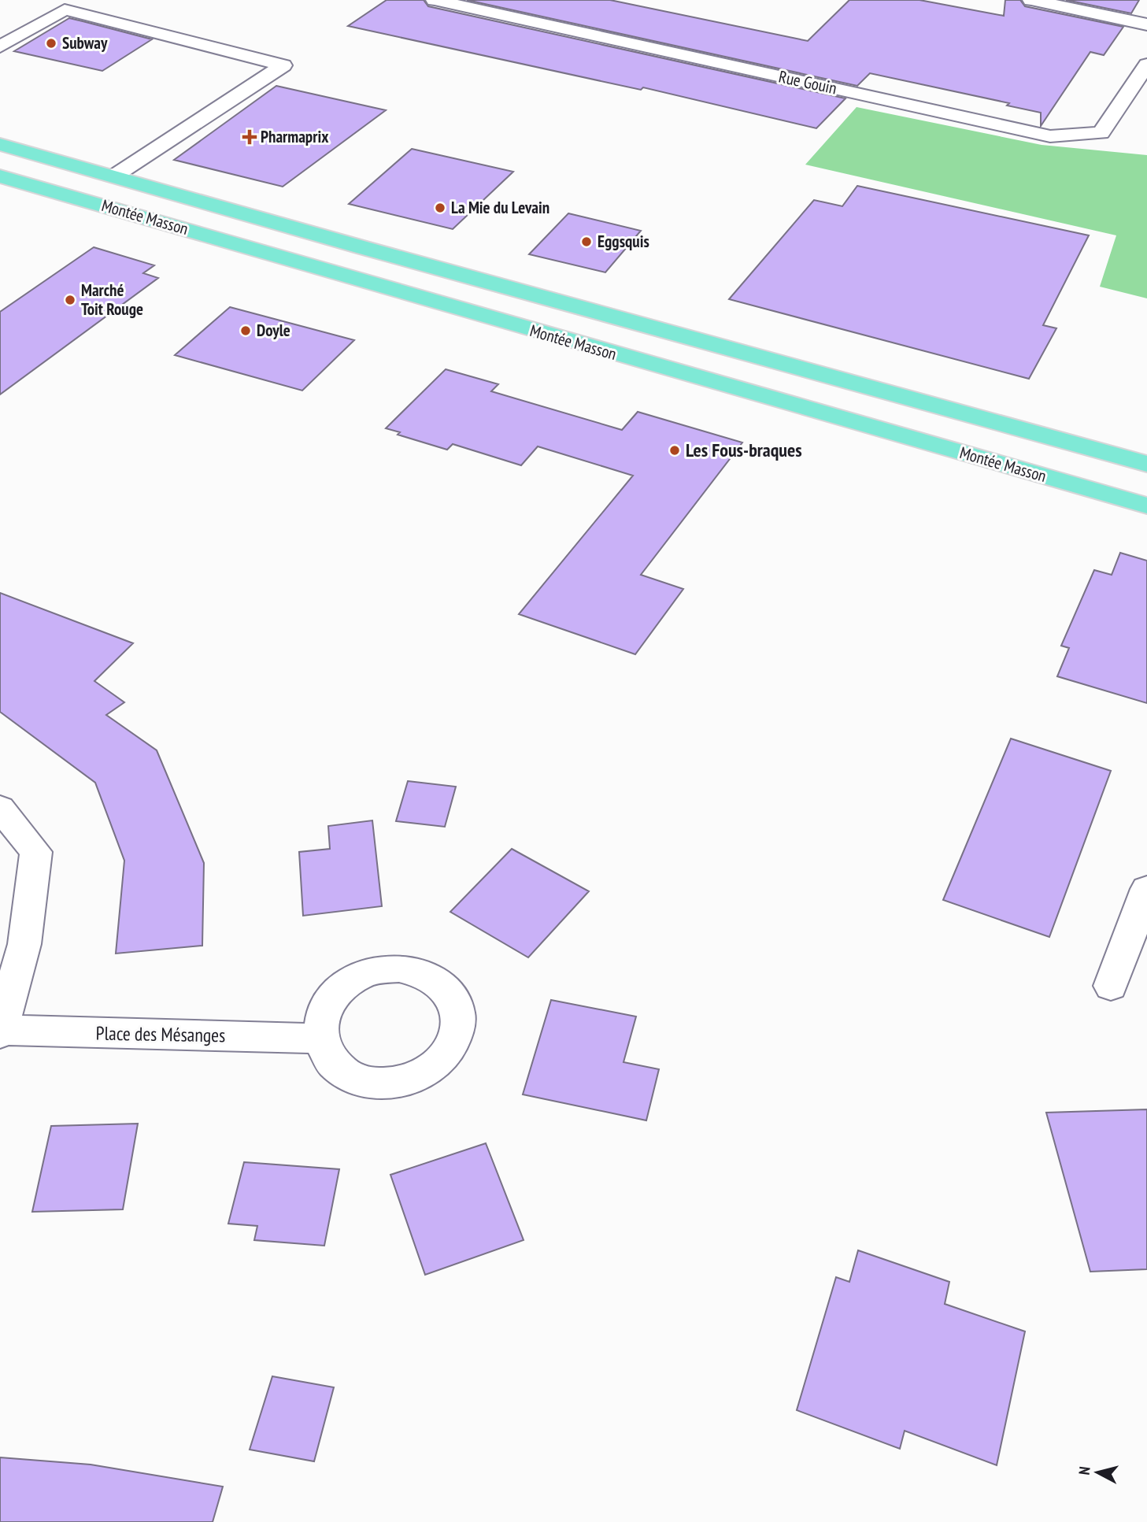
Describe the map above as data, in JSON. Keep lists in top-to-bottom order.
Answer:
{
  "streets": {
    "main road": ["Montée Masson"],
    "street": ["Rue Gouin", "Place des Mésanges"]
  },
  "places": {
    "other": [
      "Subway",
      "La Mie du Levain",
      "Eggsquis",
      "Marché Toit Rouge",
      "Doyle",
      "Les Fous-braques"
    ],
    "health": ["Pharmaprix"]
  },
  "north": "left"
}
